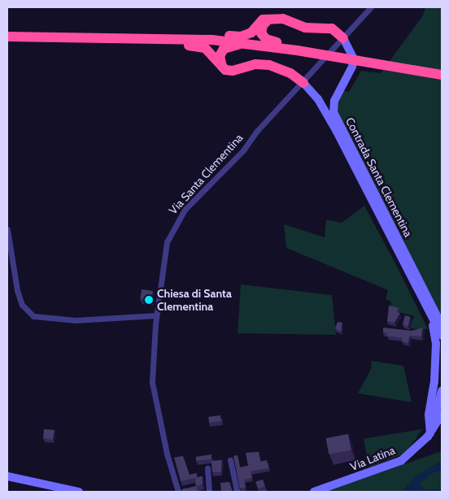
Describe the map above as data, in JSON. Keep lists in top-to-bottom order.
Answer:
{
  "streets": {
    "street": ["Via Santa Clementina", "Contrada Santa Clementina", "Via Latina"]
  },
  "crossings": [
    ["Via Santa Clementina", "Contrada Santa Clementina"]
  ],
  "places": ["Chiesa di Santa Clementina"]
}
